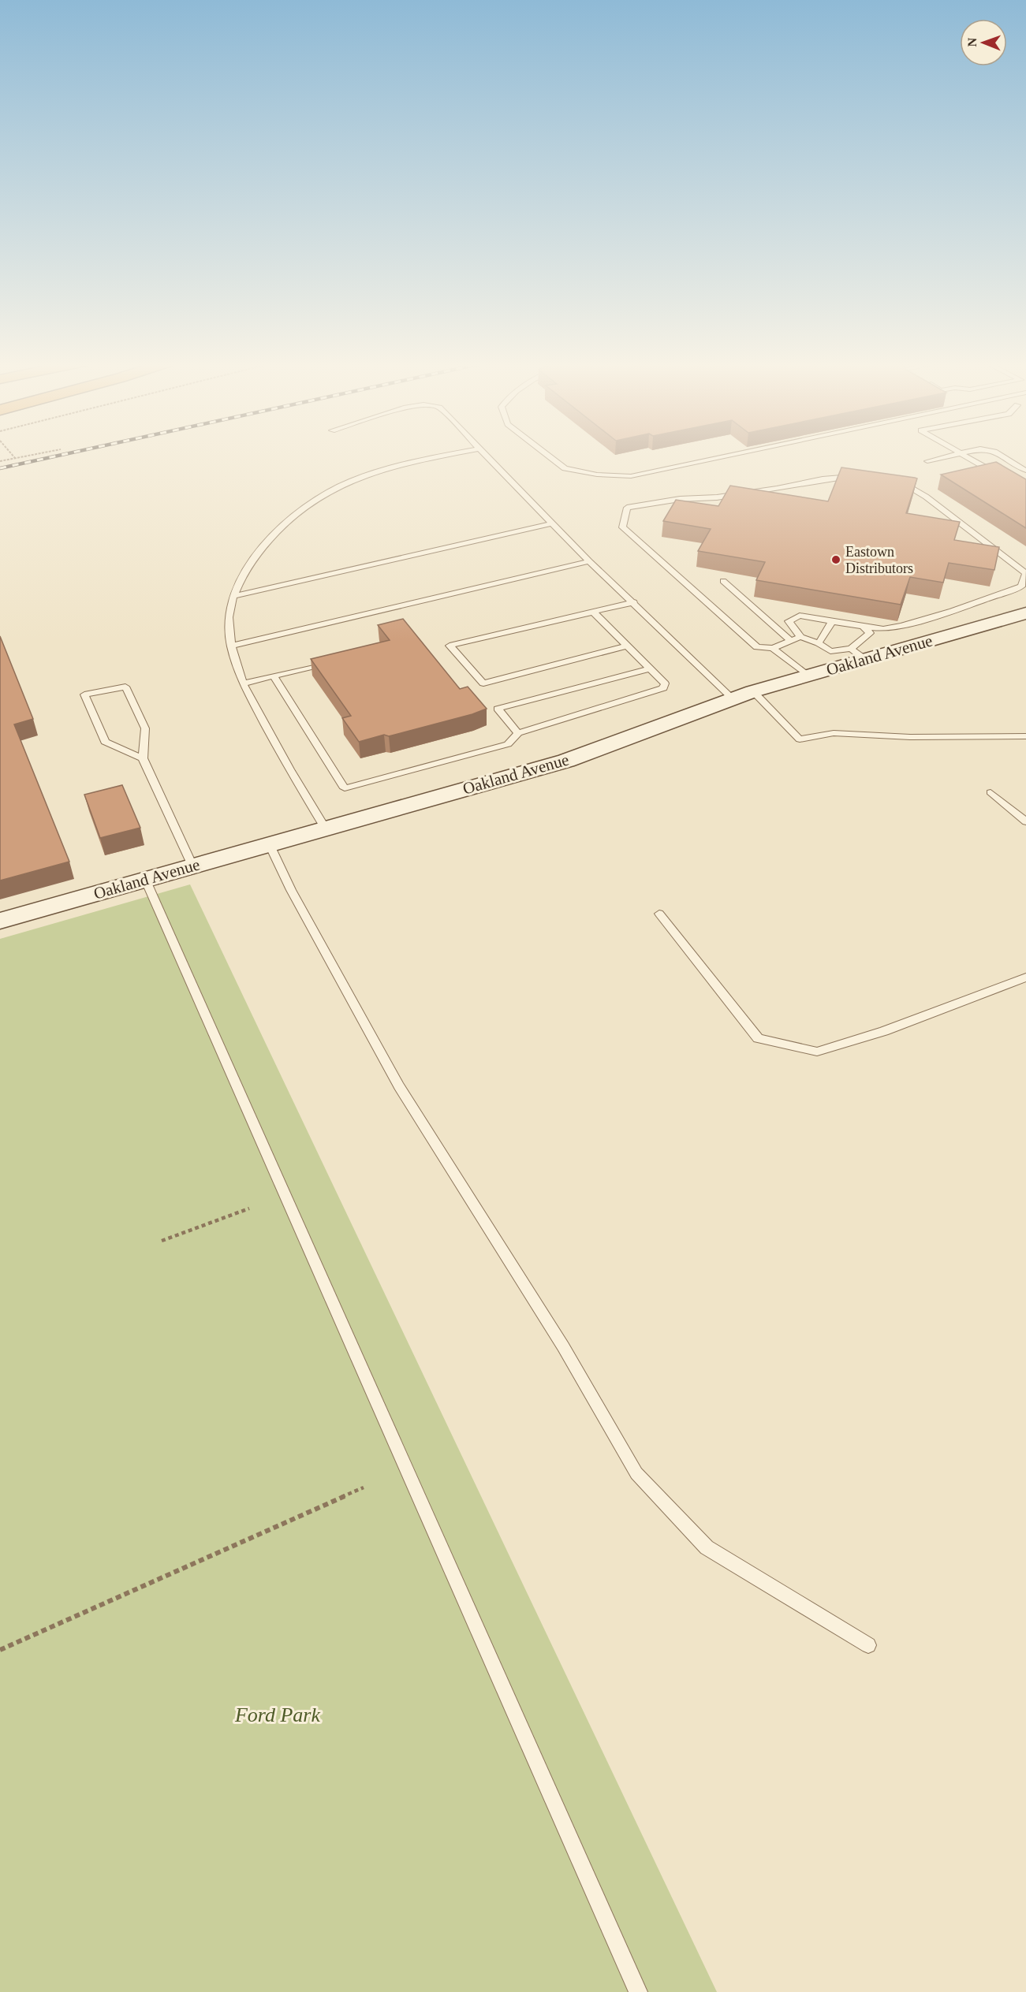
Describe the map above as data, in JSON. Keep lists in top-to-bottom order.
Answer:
{
  "streets": {
    "street": ["Oakland Avenue"]
  },
  "parks": ["Ford Park"],
  "places": ["Eastown Distributors"],
  "north": "left"
}
